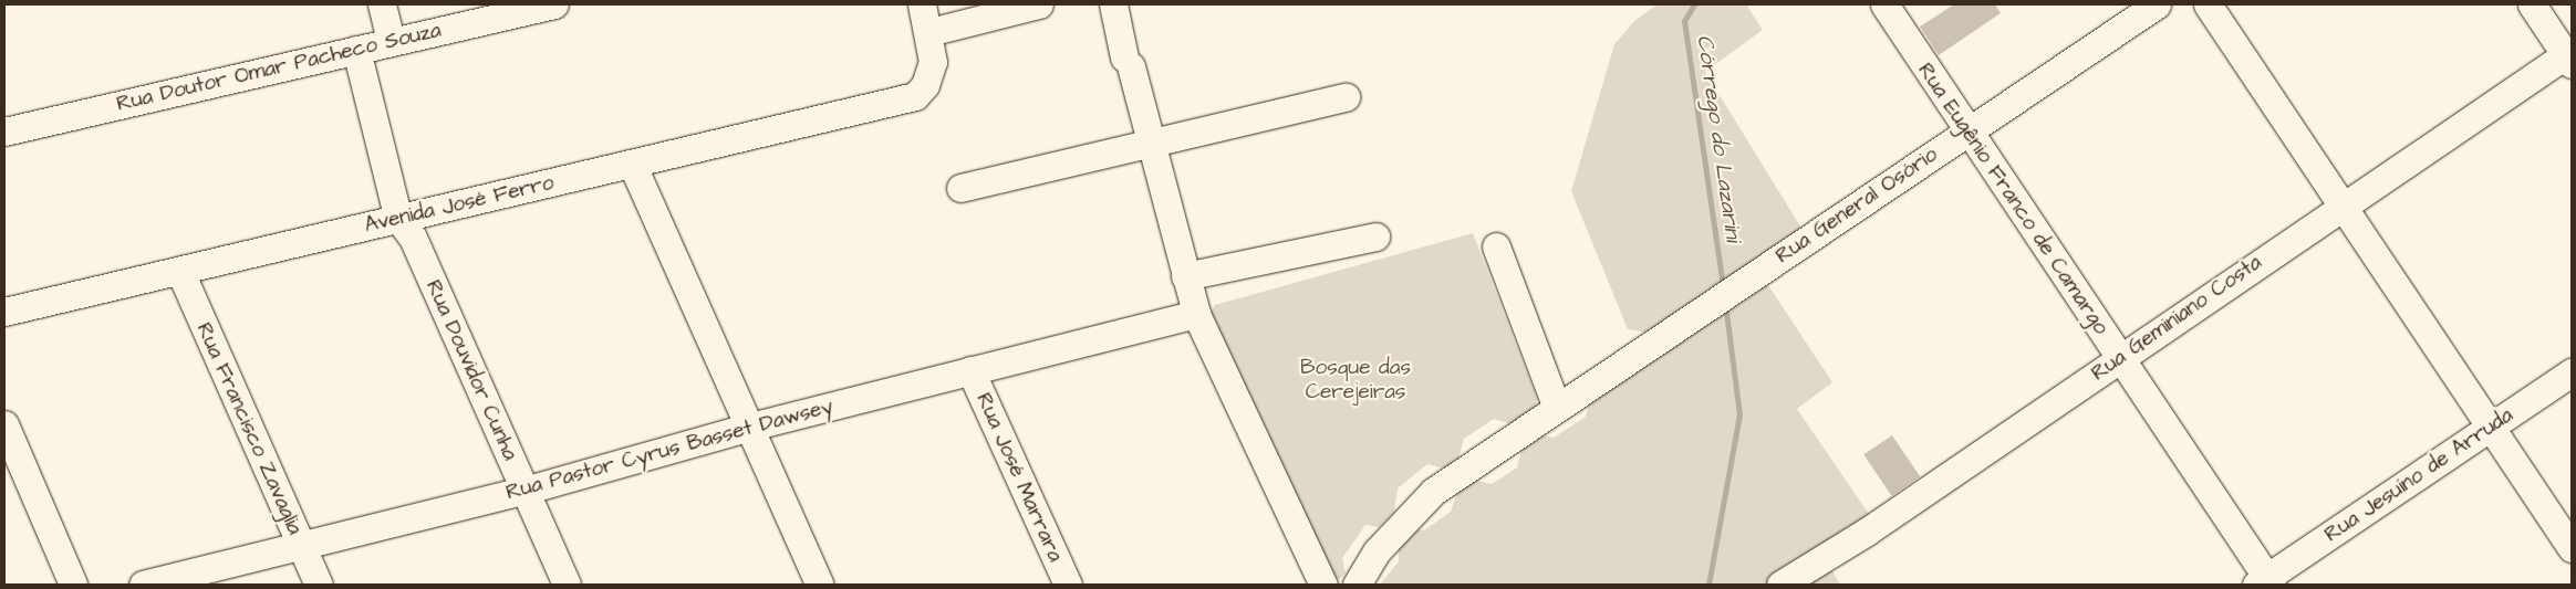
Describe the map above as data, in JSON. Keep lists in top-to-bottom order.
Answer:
{
  "streets": {
    "street": [
      "Rua Doutor Omar Pacheco Souza",
      "Rua Eugênio Franco de Camargo",
      "Avenida José Ferro",
      "Rua General Osório",
      "Rua Geminiano Costa",
      "Rua Douvidor Cunha",
      "Rua Francisco Zavaglia",
      "Rua Pastor Cyrus Basset Dawsey",
      "Rua Jesuíno de Arruda",
      "Rua José Marrara"
    ]
  },
  "crossings": [
    ["Rua Eugênio Franco de Camargo", "Rua General Osório"],
    ["Rua Eugênio Franco de Camargo", "Rua Geminiano Costa"],
    ["Rua Eugênio Franco de Camargo", "Rua Jesuíno de Arruda"],
    ["Avenida José Ferro", "Rua Douvidor Cunha"],
    ["Avenida José Ferro", "Rua Francisco Zavaglia"],
    ["Rua Douvidor Cunha", "Rua Pastor Cyrus Basset Dawsey"],
    ["Rua Francisco Zavaglia", "Rua Pastor Cyrus Basset Dawsey"],
    ["Rua Pastor Cyrus Basset Dawsey", "Rua José Marrara"]
  ],
  "water": ["Córrego do Lazarini"],
  "parks": ["Bosque das Cerejeiras"]
}
